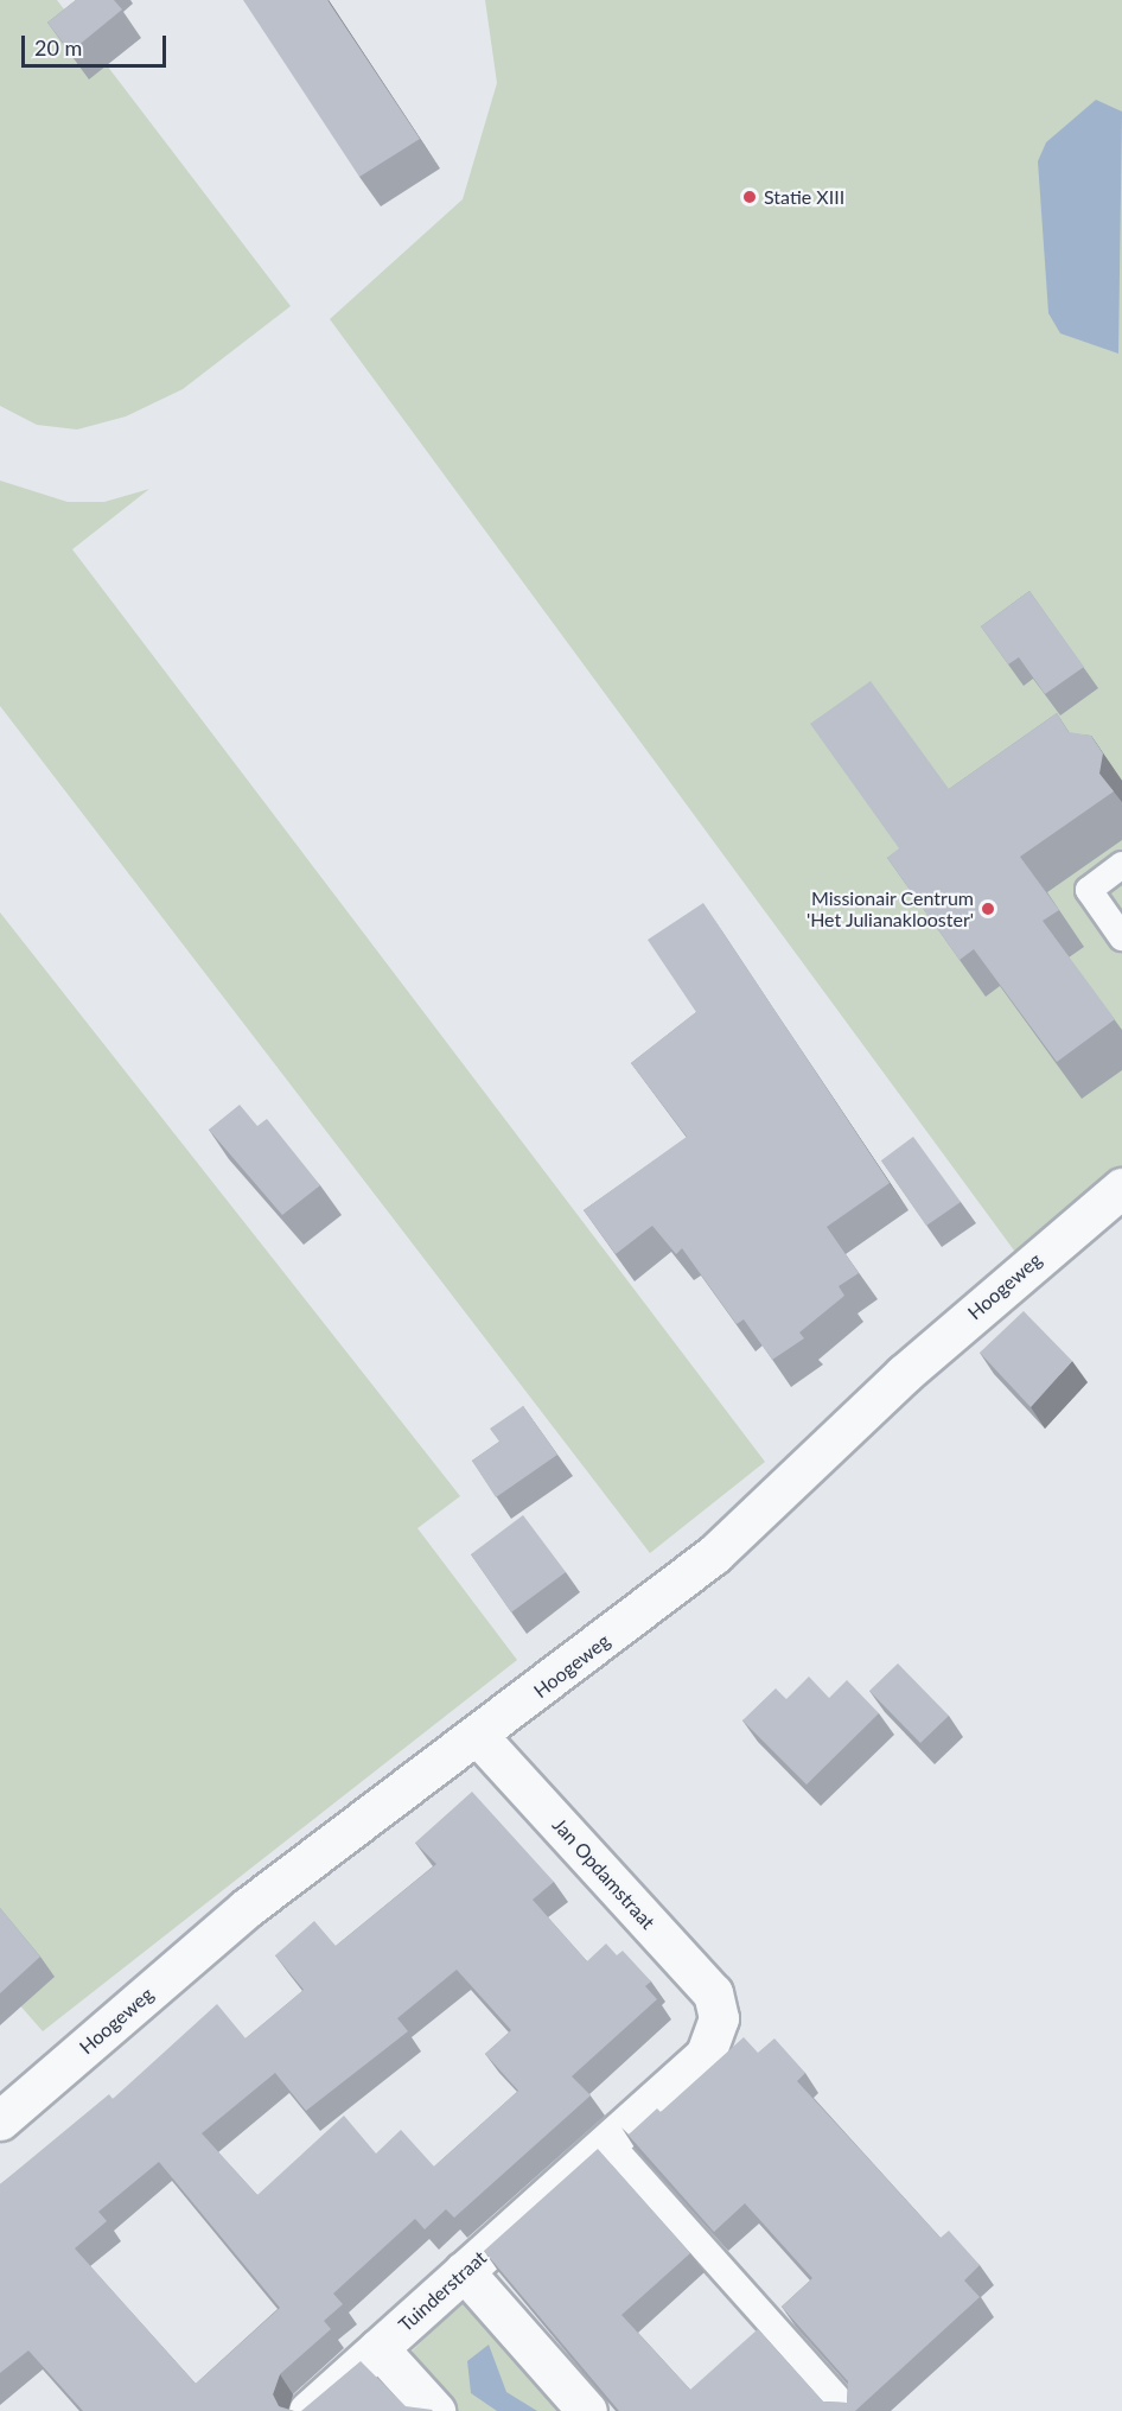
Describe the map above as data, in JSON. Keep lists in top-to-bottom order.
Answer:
{
  "streets": {
    "street": ["Hoogeweg", "Jan Opdamstraat", "Tuinderstraat"]
  },
  "crossings": [
    ["Hoogeweg", "Jan Opdamstraat"],
    ["Jan Opdamstraat", "Tuinderstraat"]
  ],
  "places": ["Statie XIII", "Missionair Centrum 'Het Julianaklooster'"],
  "scale_bar": "20 m"
}
